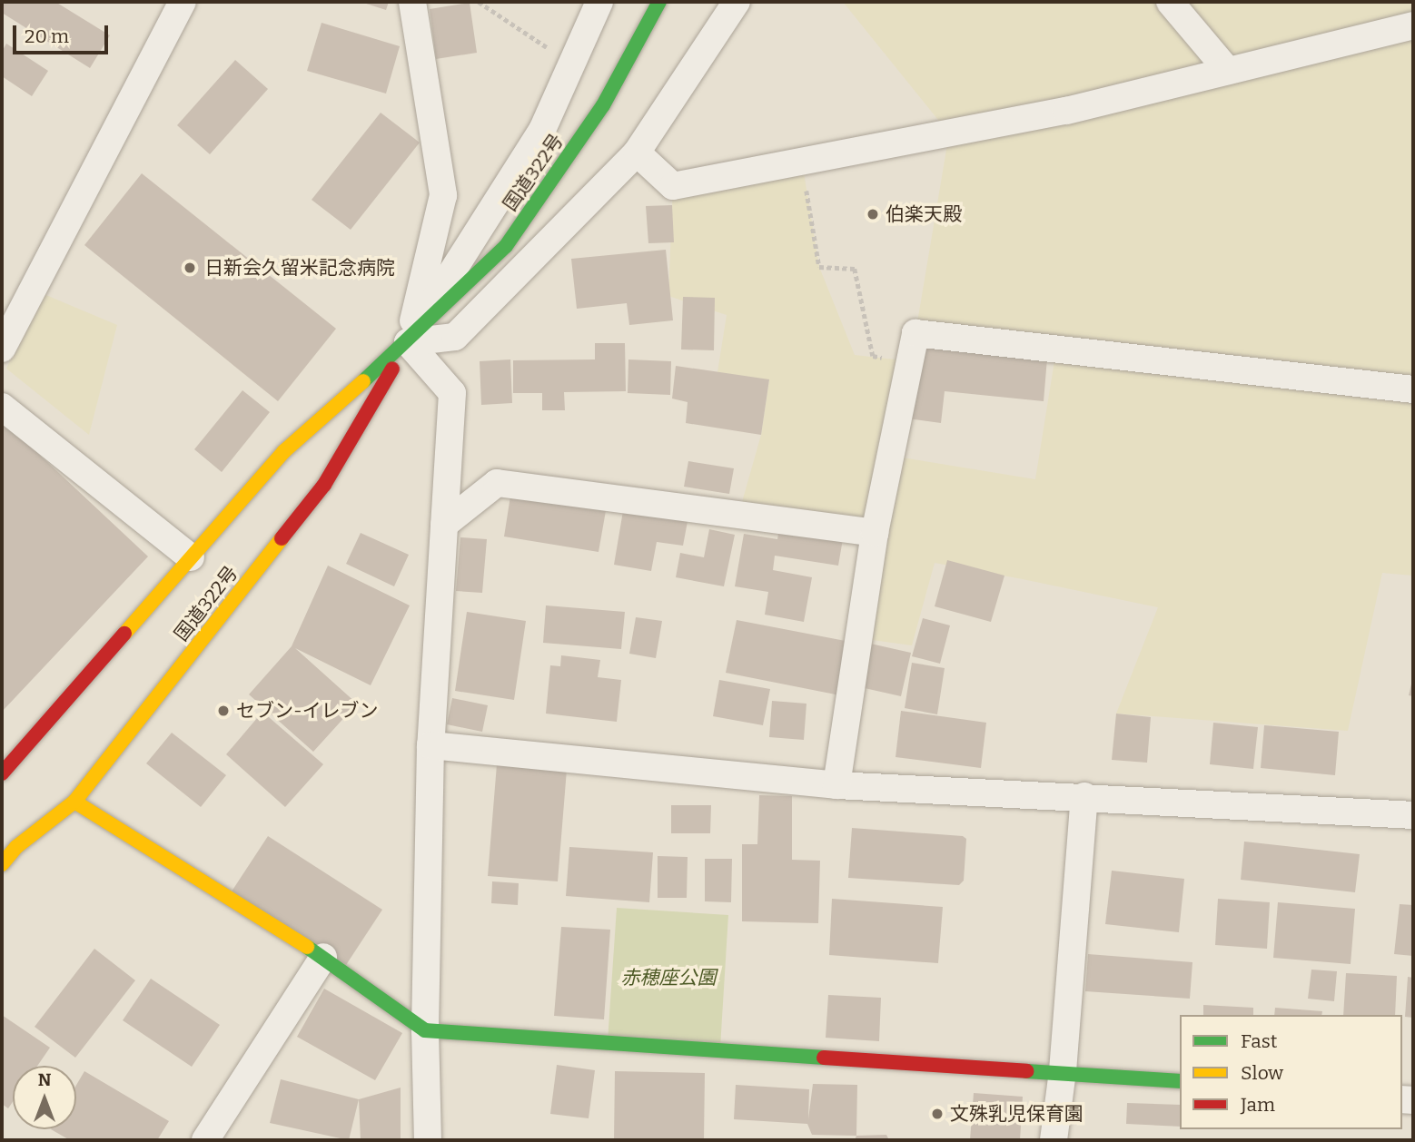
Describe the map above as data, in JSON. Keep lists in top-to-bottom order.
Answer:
{
  "streets": {
    "main road": ["国道322号"]
  },
  "parks": ["赤穂座公園"],
  "places": [
    "伯楽天殿",
    "日新会久留米記念病院",
    "セブン-イレブン",
    "文殊乳児保育園"
  ],
  "legend": ["Fast", "Slow", "Jam"],
  "scale_bar": "20 m",
  "north": "top"
}
